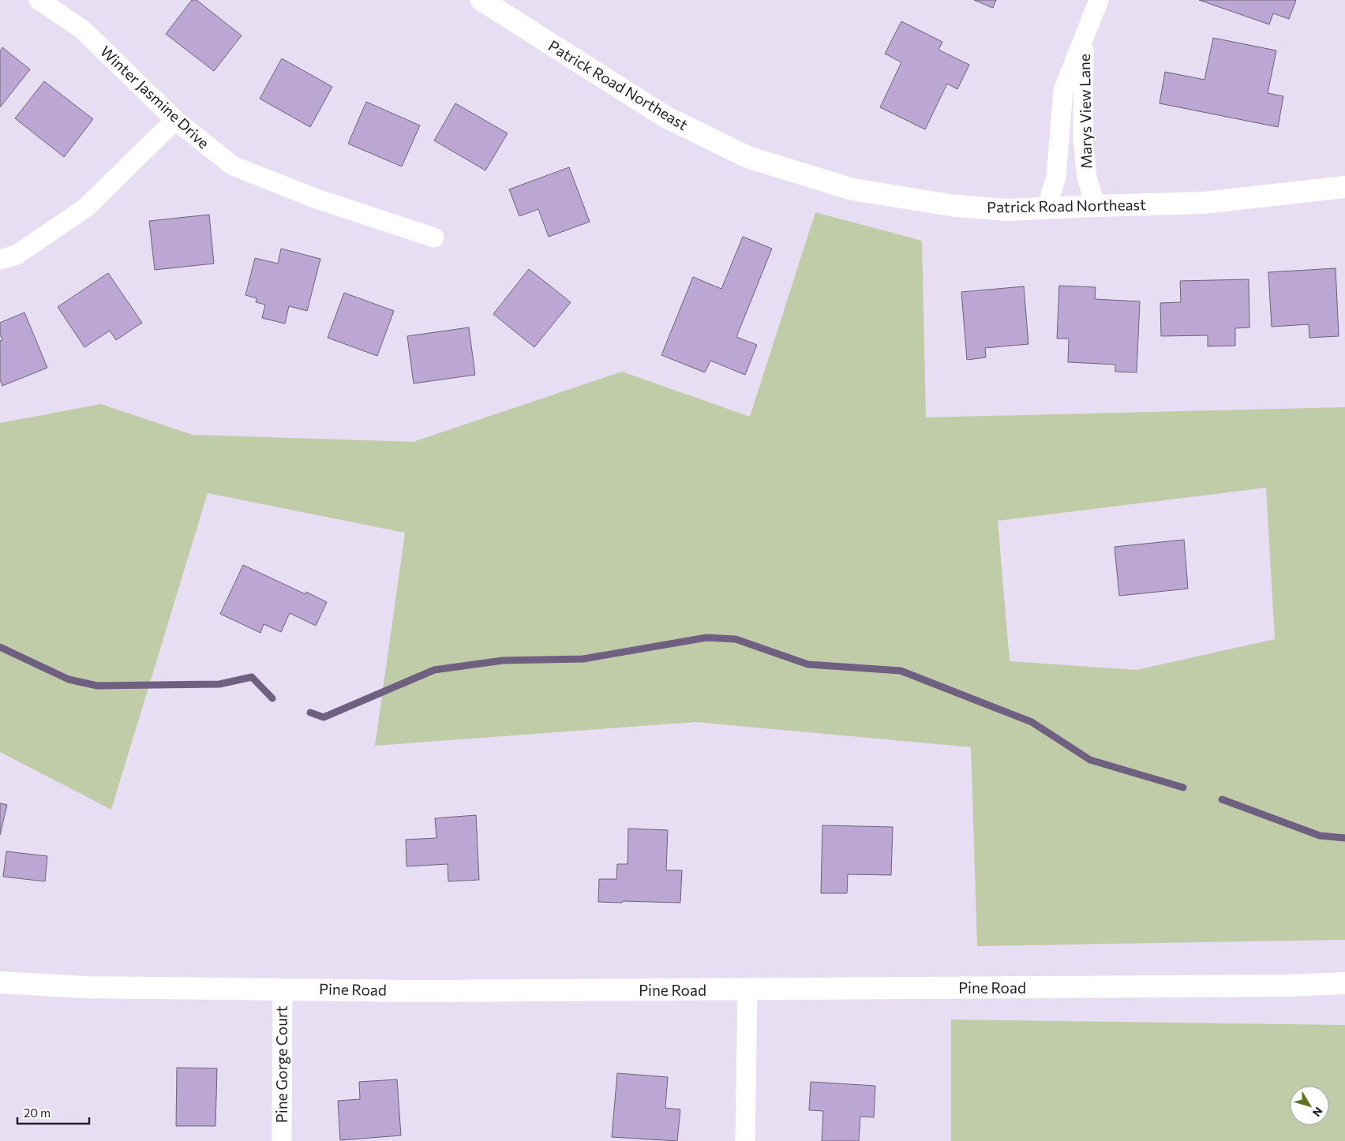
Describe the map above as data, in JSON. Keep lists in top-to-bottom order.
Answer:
{
  "streets": {
    "street": [
      "Patrick Road Northeast",
      "Winter Jasmine Drive",
      "Marys View Lane",
      "Pine Road",
      "Pine Gorge Court"
    ]
  },
  "crossings": [
    ["Patrick Road Northeast", "Marys View Lane"],
    ["Pine Road", "Pine Gorge Court"]
  ],
  "scale_bar": "20 m",
  "north": "bottom right"
}
